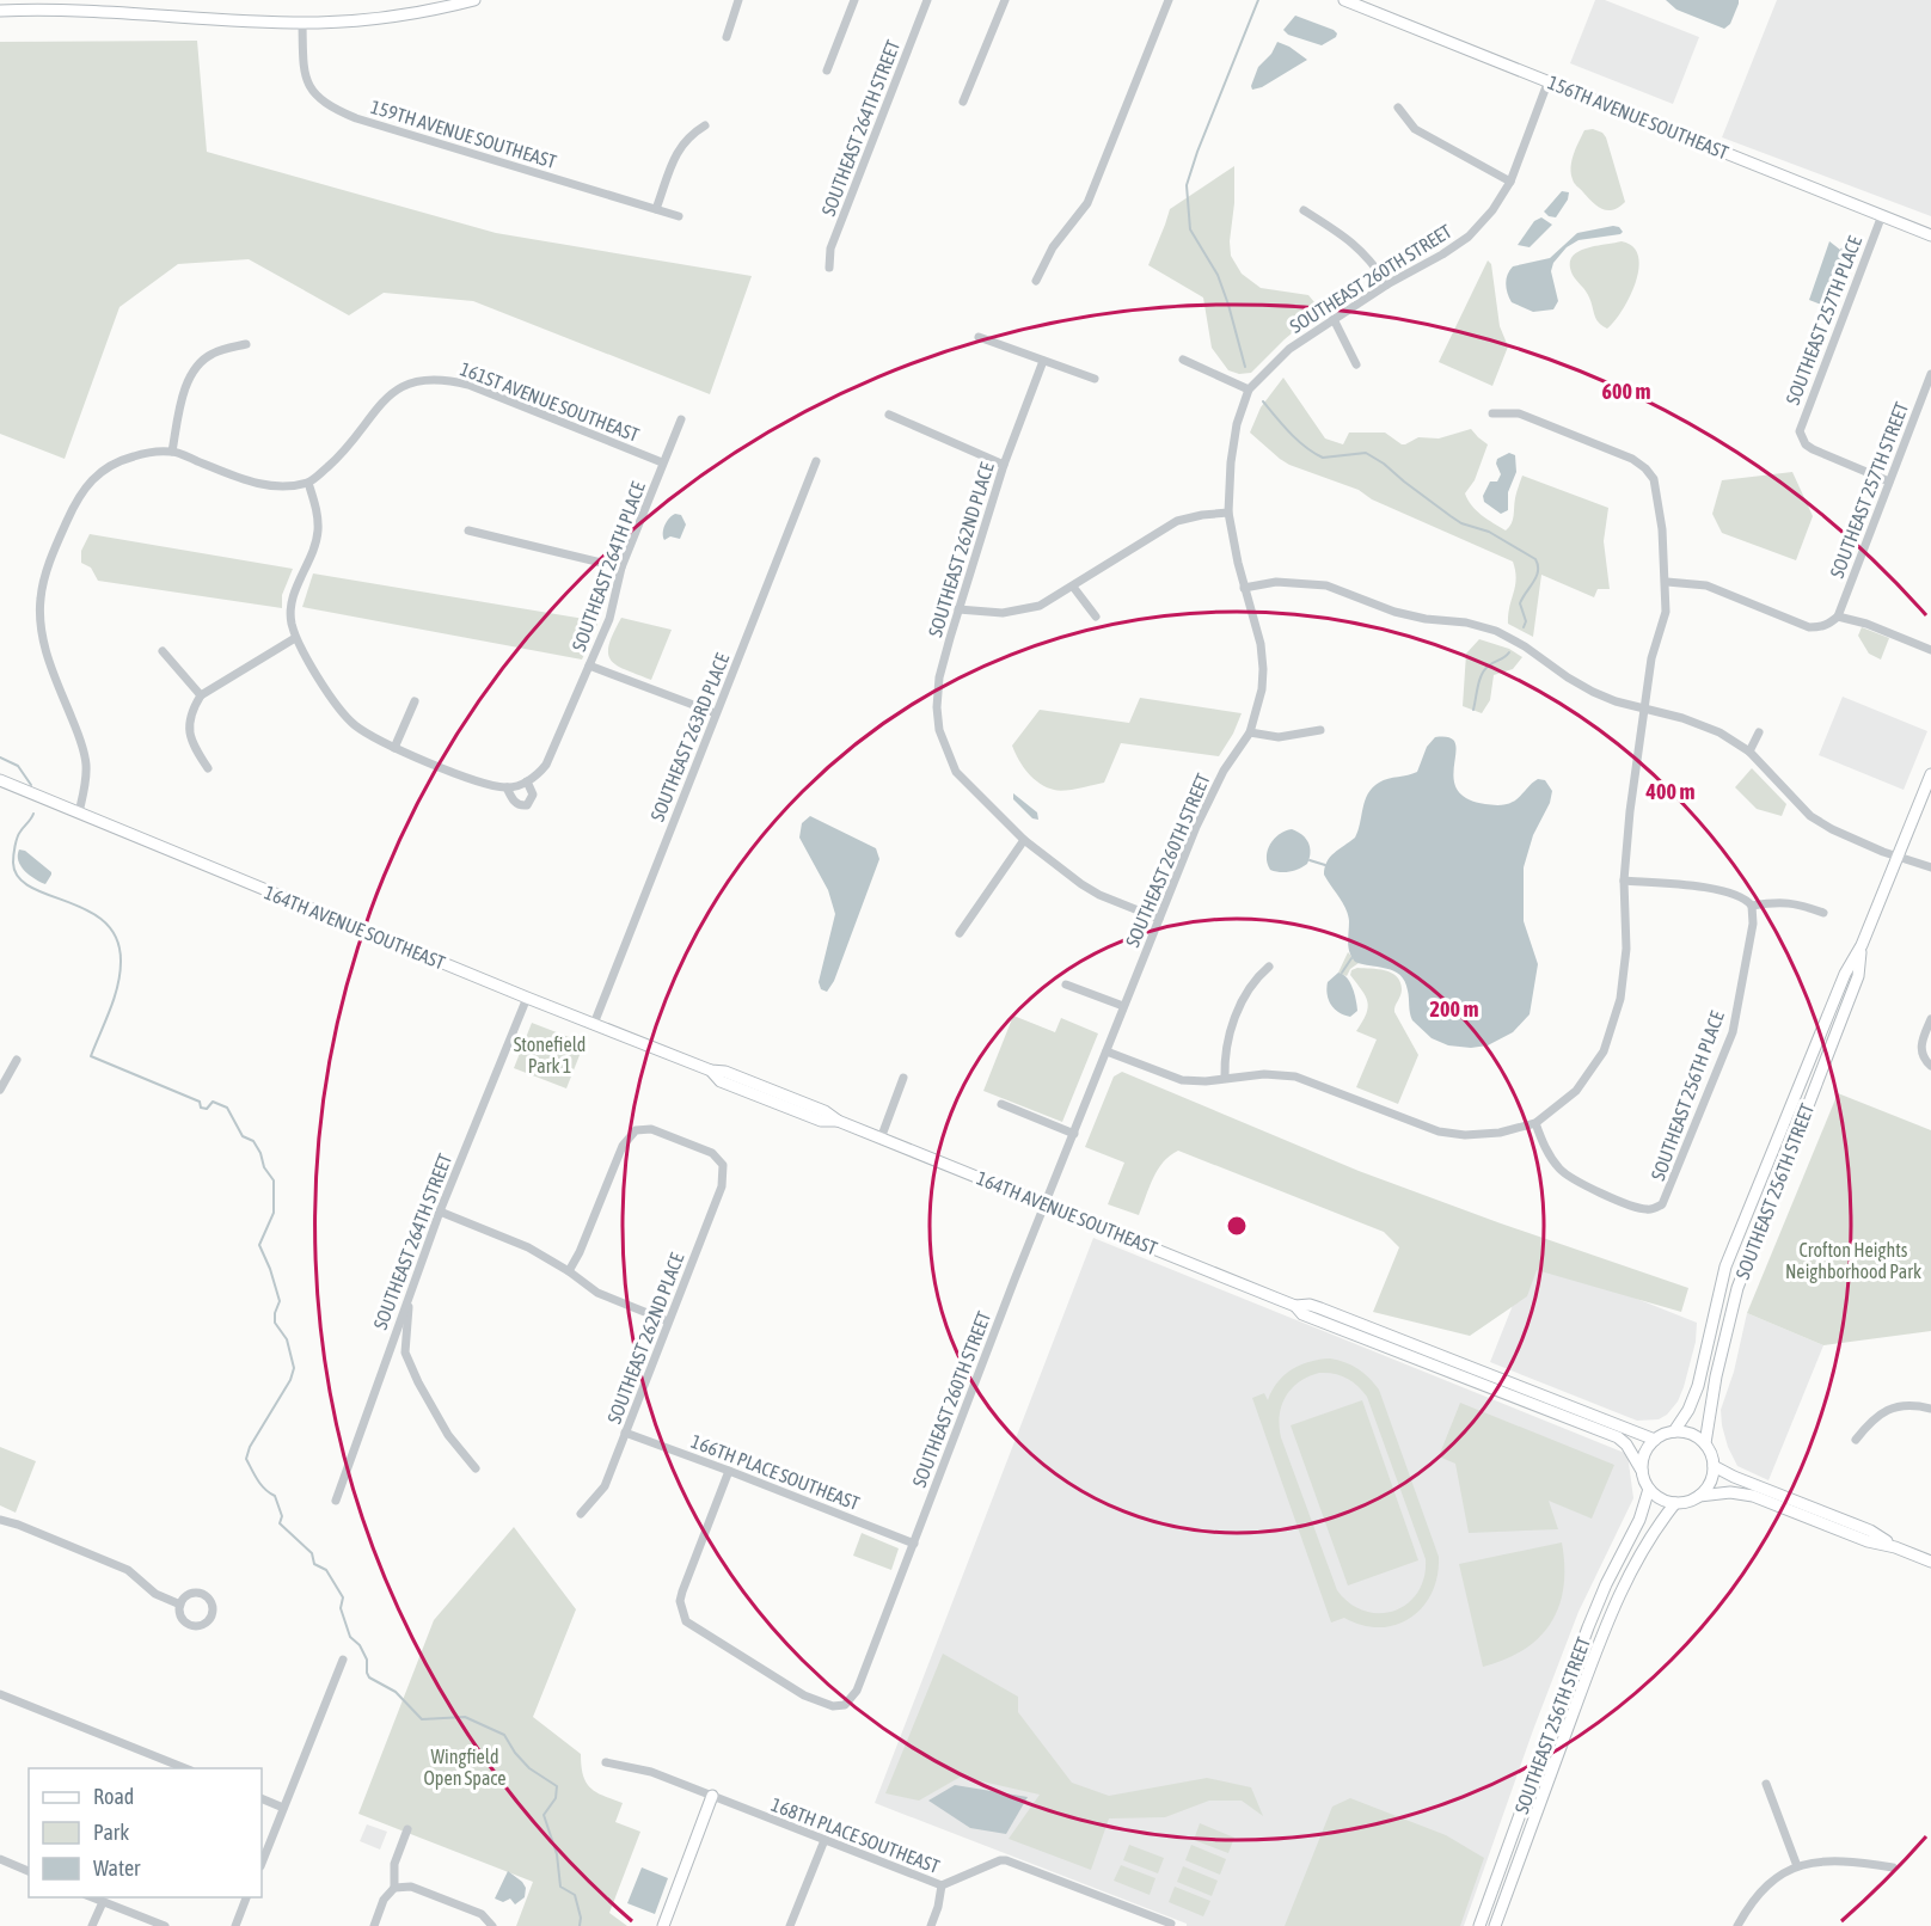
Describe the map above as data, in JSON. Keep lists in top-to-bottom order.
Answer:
{
  "streets": {
    "street": [
      "156TH AVENUE SOUTHEAST",
      "SOUTHEAST 264TH STREET",
      "159TH AVENUE SOUTHEAST",
      "SOUTHEAST 260TH STREET",
      "SOUTHEAST 257TH PLACE",
      "161ST AVENUE SOUTHEAST",
      "SOUTHEAST 257TH STREET",
      "SOUTHEAST 262ND PLACE",
      "SOUTHEAST 264TH PLACE",
      "SOUTHEAST 263RD PLACE",
      "164TH AVENUE SOUTHEAST",
      "SOUTHEAST 256TH PLACE",
      "SOUTHEAST 256TH STREET",
      "166TH PLACE SOUTHEAST",
      "168TH PLACE SOUTHEAST"
    ]
  },
  "crossings": [
    ["156TH AVENUE SOUTHEAST", "SOUTHEAST 260TH STREET"],
    ["156TH AVENUE SOUTHEAST", "SOUTHEAST 257TH PLACE"],
    ["SOUTHEAST 264TH STREET", "164TH AVENUE SOUTHEAST"],
    ["SOUTHEAST 260TH STREET", "SOUTHEAST 262ND PLACE"],
    ["SOUTHEAST 260TH STREET", "164TH AVENUE SOUTHEAST"],
    ["SOUTHEAST 260TH STREET", "166TH PLACE SOUTHEAST"],
    ["SOUTHEAST 257TH PLACE", "SOUTHEAST 257TH STREET"],
    ["161ST AVENUE SOUTHEAST", "SOUTHEAST 264TH PLACE"],
    ["SOUTHEAST 262ND PLACE", "166TH PLACE SOUTHEAST"],
    ["SOUTHEAST 263RD PLACE", "164TH AVENUE SOUTHEAST"],
    ["164TH AVENUE SOUTHEAST", "SOUTHEAST 256TH STREET"]
  ],
  "parks": ["Stonefield Park 1", "Crofton Heights Neighborhood Park", "Wingfield Open Space"],
  "legend": ["Road", "Park", "Water"],
  "rings": ["600 m", "400 m", "200 m"]
}
